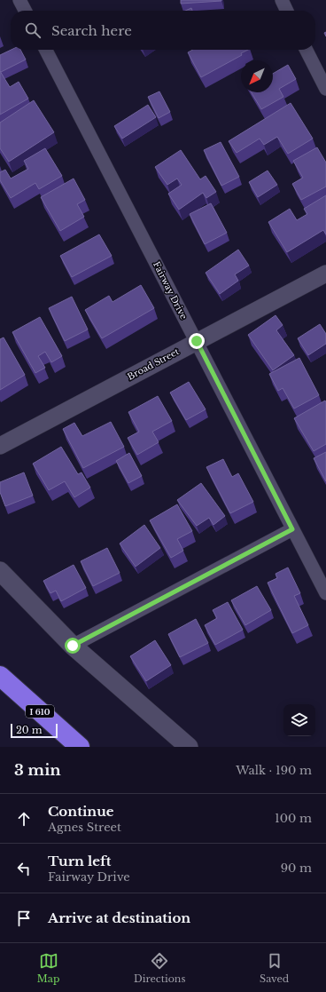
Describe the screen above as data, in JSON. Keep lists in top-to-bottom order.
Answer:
{
  "streets": {
    "highway": ["I 610"],
    "street": ["Fairway Drive", "Broad Street"]
  },
  "crossings": [
    ["Fairway Drive", "Broad Street"]
  ],
  "scale_bar": "20 m",
  "north": "bottom left",
  "page": {
    "search": "Search here",
    "scale": "20 m",
    "heading": ["3 min", "Walk · 190 m"],
    "list": [
      ["Continue", "Agnes Street", "100 m"],
      ["Turn left", "Fairway Drive", "90 m"],
      "Arrive at destination"
    ],
    "nav": ["Map", "Directions", "Saved"]
  }
}
